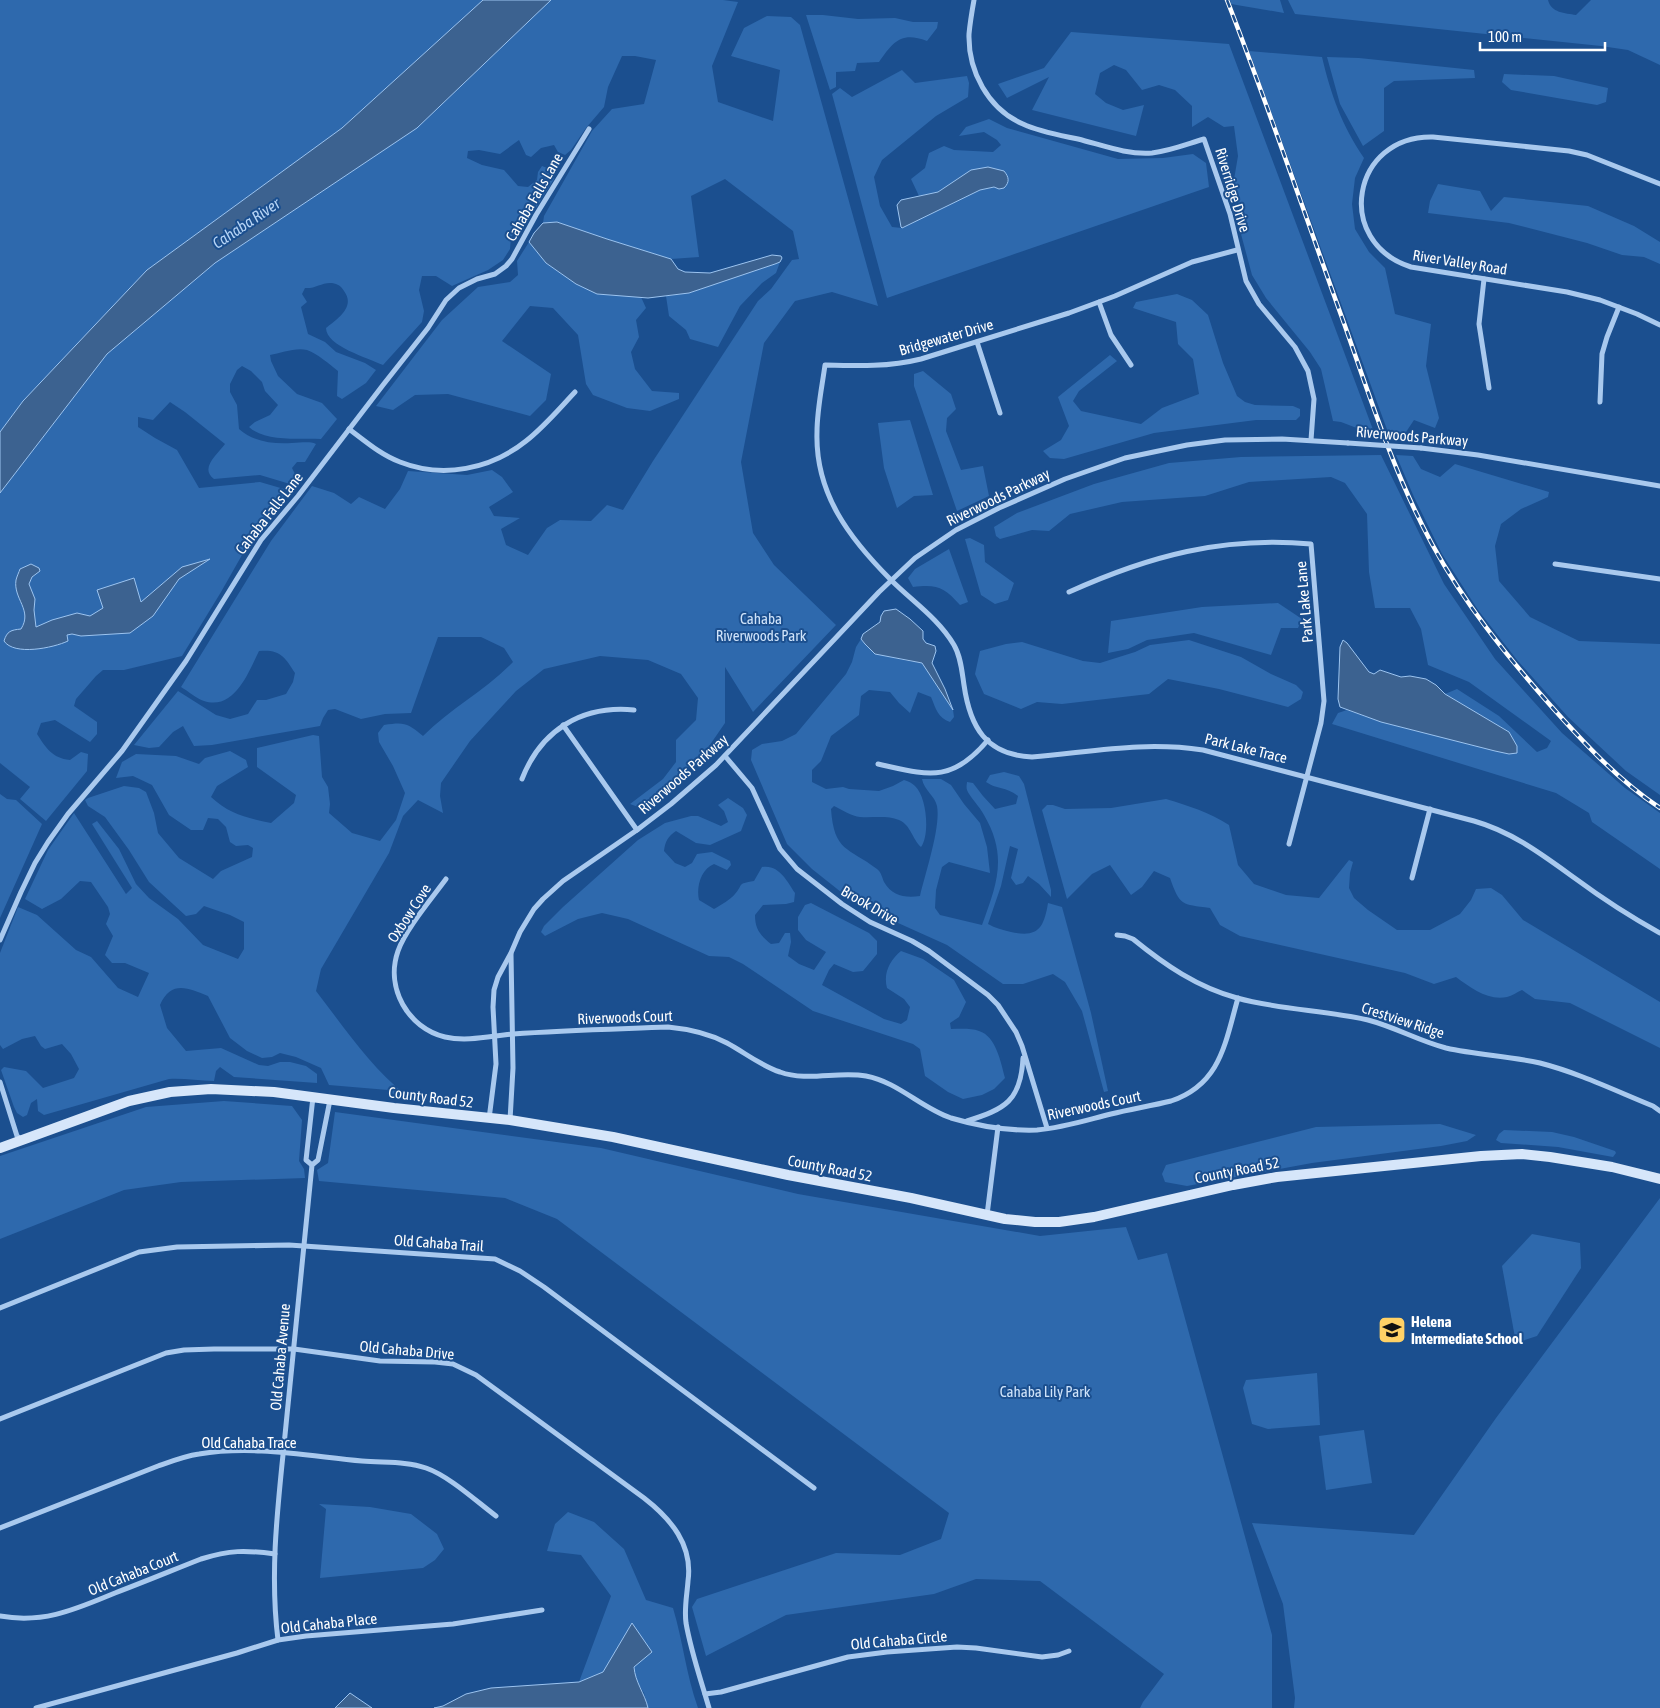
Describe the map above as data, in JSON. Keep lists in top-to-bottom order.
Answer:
{
  "streets": {
    "main road": ["County Road 52"],
    "street": [
      "Riverridge Drive",
      "Cahaba Falls Lane",
      "River Valley Road",
      "Bridgewater Drive",
      "Riverwoods Parkway",
      "Park Lake Lane",
      "Park Lake Trace",
      "Brook Drive",
      "Oxbow Cove",
      "Riverwoods Court",
      "Crestview Ridge",
      "Old Cahaba Trail",
      "Old Cahaba Drive",
      "Old Cahaba Avenue",
      "Old Cahaba Trace",
      "Old Cahaba Court",
      "Old Cahaba Place",
      "Old Cahaba Circle"
    ]
  },
  "crossings": [
    ["Riverridge Drive", "Bridgewater Drive"],
    ["Riverridge Drive", "Riverwoods Parkway"],
    ["Bridgewater Drive", "Riverwoods Parkway"],
    ["Bridgewater Drive", "Park Lake Trace"],
    ["Riverwoods Parkway", "Park Lake Trace"],
    ["Riverwoods Parkway", "Brook Drive"],
    ["Riverwoods Parkway", "Oxbow Cove"],
    ["Riverwoods Parkway", "Riverwoods Court"],
    ["Riverwoods Parkway", "County Road 52"],
    ["Park Lake Lane", "Park Lake Trace"],
    ["Brook Drive", "Riverwoods Court"],
    ["Oxbow Cove", "Riverwoods Court"],
    ["Riverwoods Court", "Crestview Ridge"],
    ["County Road 52", "Old Cahaba Avenue"],
    ["Old Cahaba Trail", "Old Cahaba Avenue"],
    ["Old Cahaba Drive", "Old Cahaba Avenue"],
    ["Old Cahaba Drive", "Old Cahaba Circle"],
    ["Old Cahaba Avenue", "Old Cahaba Trace"],
    ["Old Cahaba Avenue", "Old Cahaba Court"],
    ["Old Cahaba Avenue", "Old Cahaba Place"]
  ],
  "water": ["Cahaba River"],
  "parks": ["Cahaba Riverwoods Park", "Cahaba Lily Park"],
  "places": {
    "school or university": ["Helena Intermediate School"]
  },
  "scale_bar": "100 m"
}
